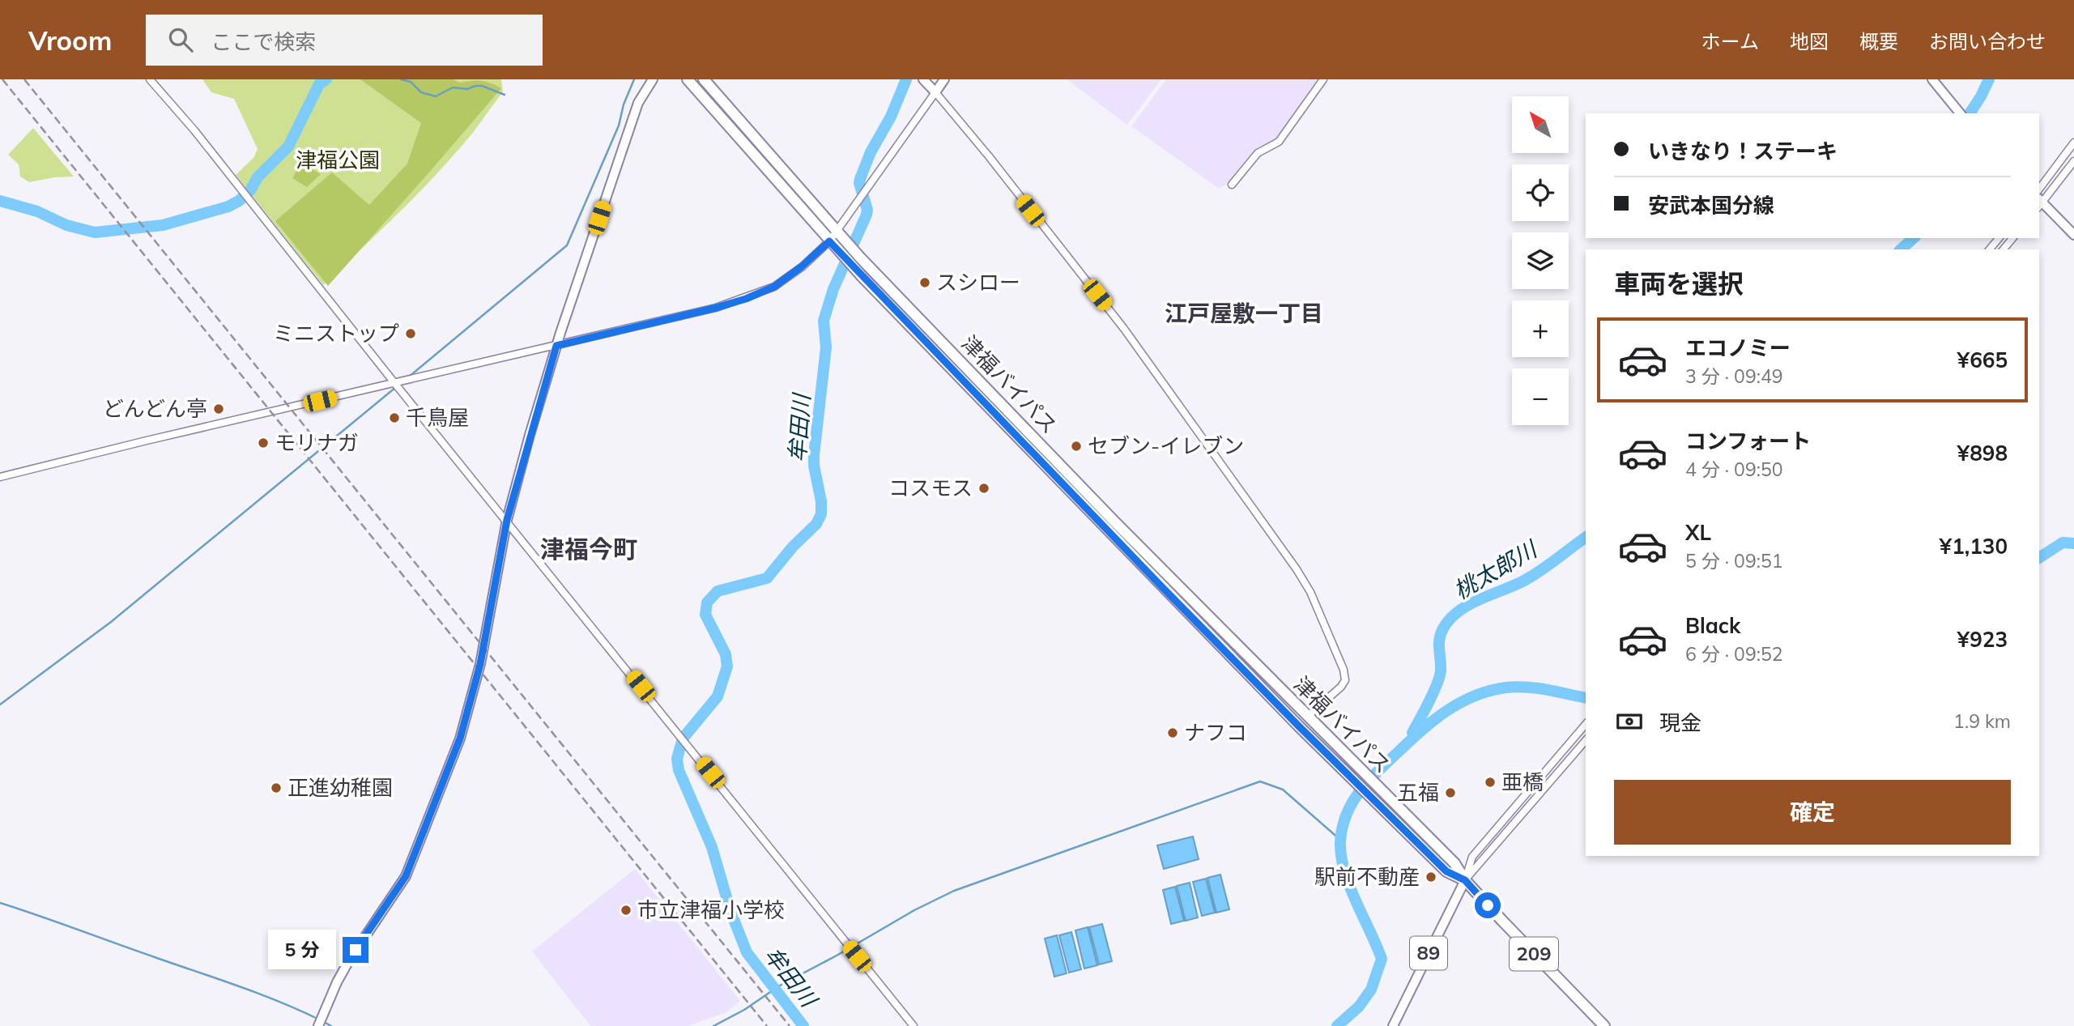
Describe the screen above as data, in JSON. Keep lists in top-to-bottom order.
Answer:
{
  "streets": {
    "highway": ["津福バイパス", "209"],
    "main road": ["89"]
  },
  "crossings": [
    ["津福バイパス", "89"],
    ["津福バイパス", "209"],
    ["89", "209"]
  ],
  "districts": ["江戸屋敷一丁目", "津福今町"],
  "water": ["牟田川", "桃太郎川"],
  "parks": ["津福公園"],
  "places": [
    "スシロー",
    "ミニストップ",
    "どんどん亭",
    "千鳥屋",
    "モリナガ",
    "セブン-イレブン",
    "コスモス",
    "ナフコ",
    "亜橋",
    "正進幼稚園",
    "五福",
    "駅前不動産",
    "市立津福小学校"
  ],
  "north": "top left",
  "page": {
    "header": "Vroom",
    "search": "ここで検索",
    "nav": [
      "ホーム",
      "地図",
      "概要",
      "お問い合わせ"
    ],
    "map_buttons": ["+", "−"],
    "banner": ["いきなり！ステーキ", "安武本国分線"],
    "heading": "車両を選択",
    "list": [
      {
        "name": "エコノミー",
        "note": "3 分 · 09:49",
        "value": "¥665"
      },
      {
        "name": "コンフォート",
        "note": "4 分 · 09:50",
        "value": "¥898"
      },
      {
        "name": "XL",
        "note": "5 分 · 09:51",
        "value": "¥1,130"
      },
      {
        "name": "Black",
        "note": "6 分 · 09:52",
        "value": "¥923"
      }
    ],
    "pay": ["現金", "1.9 km"],
    "buttons": "確定",
    "bubble": "5 分"
  }
}
